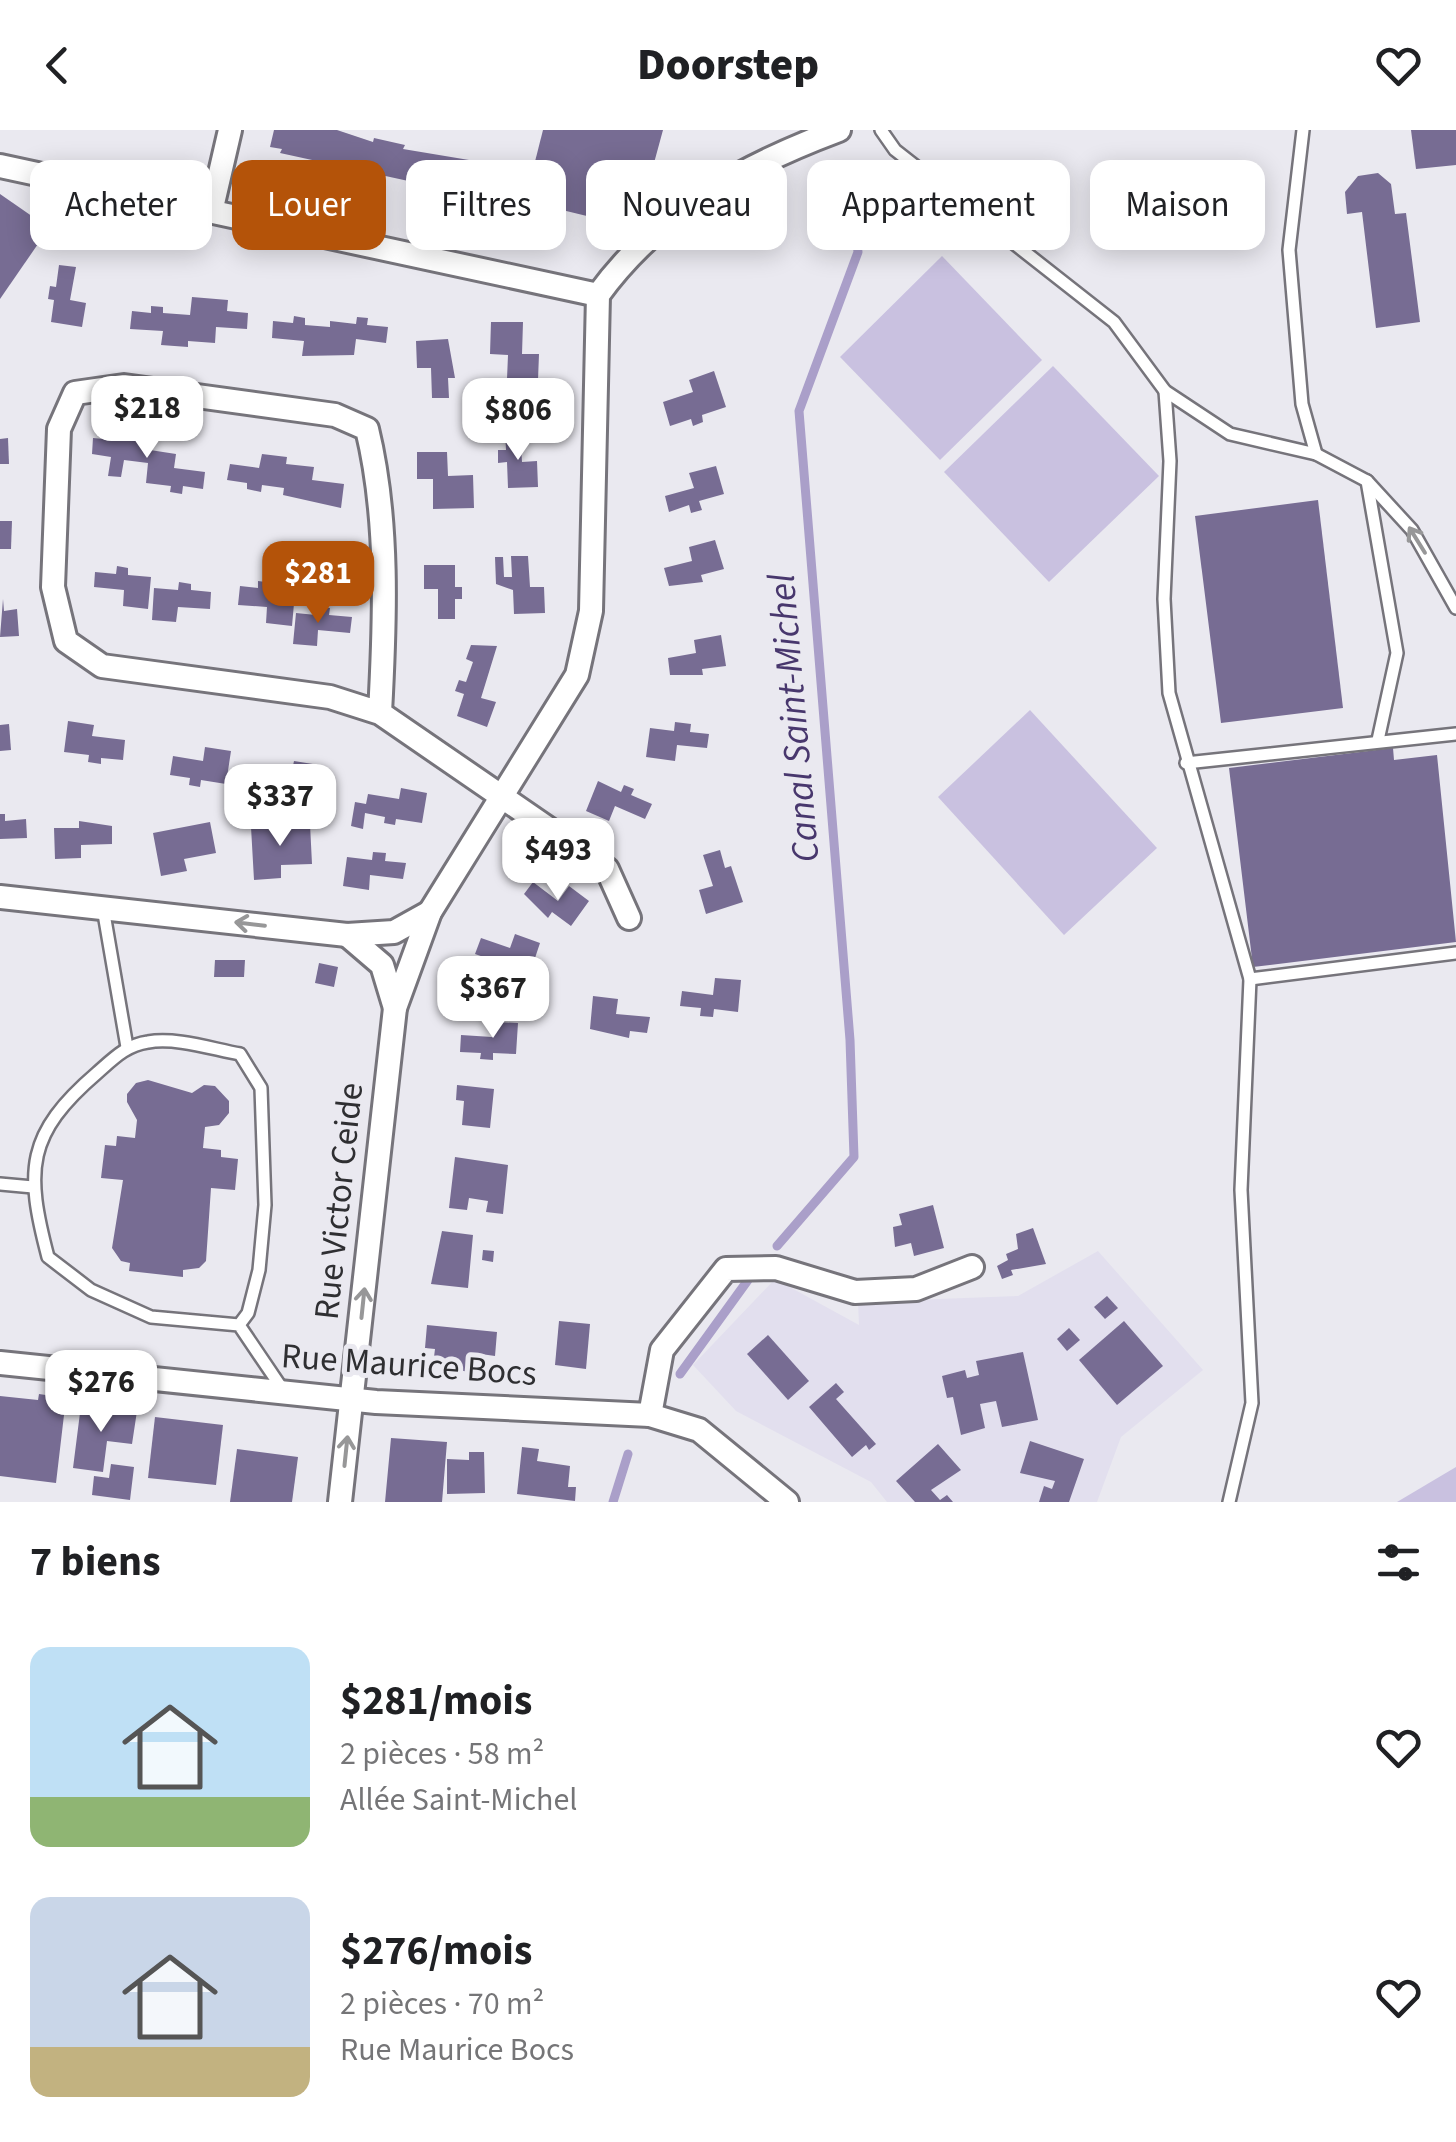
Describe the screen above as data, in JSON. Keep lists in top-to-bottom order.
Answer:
{
  "streets": {
    "street": ["Rue Victor Ceide", "Rue Maurice Bocs"]
  },
  "crossings": [
    ["Rue Victor Ceide", "Rue Maurice Bocs"]
  ],
  "one_way": ["Rue Victor Ceide"],
  "water": ["Canal Saint-Michel"],
  "page": {
    "header": "Doorstep",
    "chip": [
      "Acheter",
      "Louer",
      "Filtres",
      "Nouveau",
      "Appartement",
      "Maison"
    ],
    "price": [
      "$218",
      "$806",
      "$281",
      "$337",
      "$493",
      "$367",
      "$276"
    ],
    "heading": "7 biens",
    "list": [
      {
        "name": "$281/mois",
        "note": "2 pièces · 58 m² · Allée Saint-Michel"
      },
      {
        "name": "$276/mois",
        "note": "2 pièces · 70 m² · Rue Maurice Bocs"
      }
    ]
  }
}
